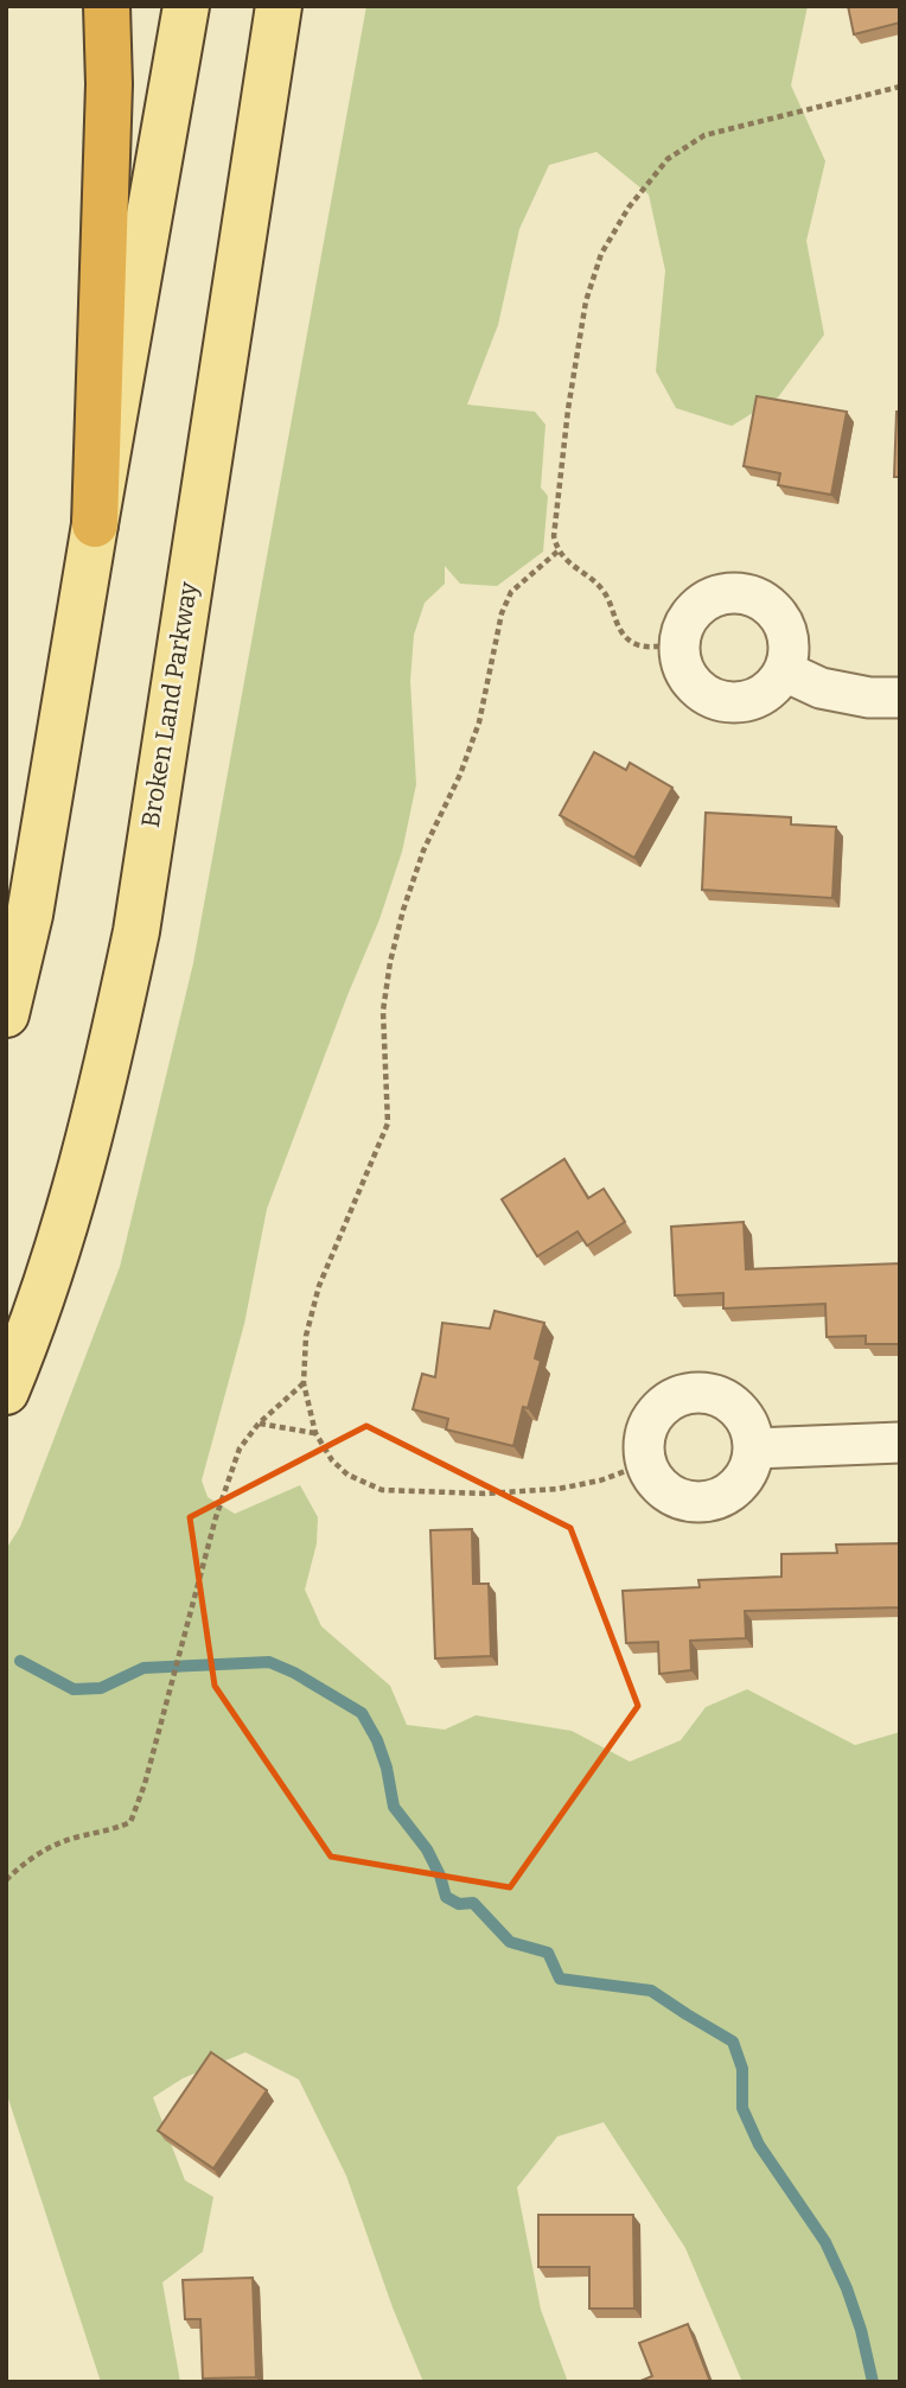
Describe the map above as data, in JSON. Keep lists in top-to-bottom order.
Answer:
{
  "streets": {
    "main road": ["Broken Land Parkway"]
  }
}
